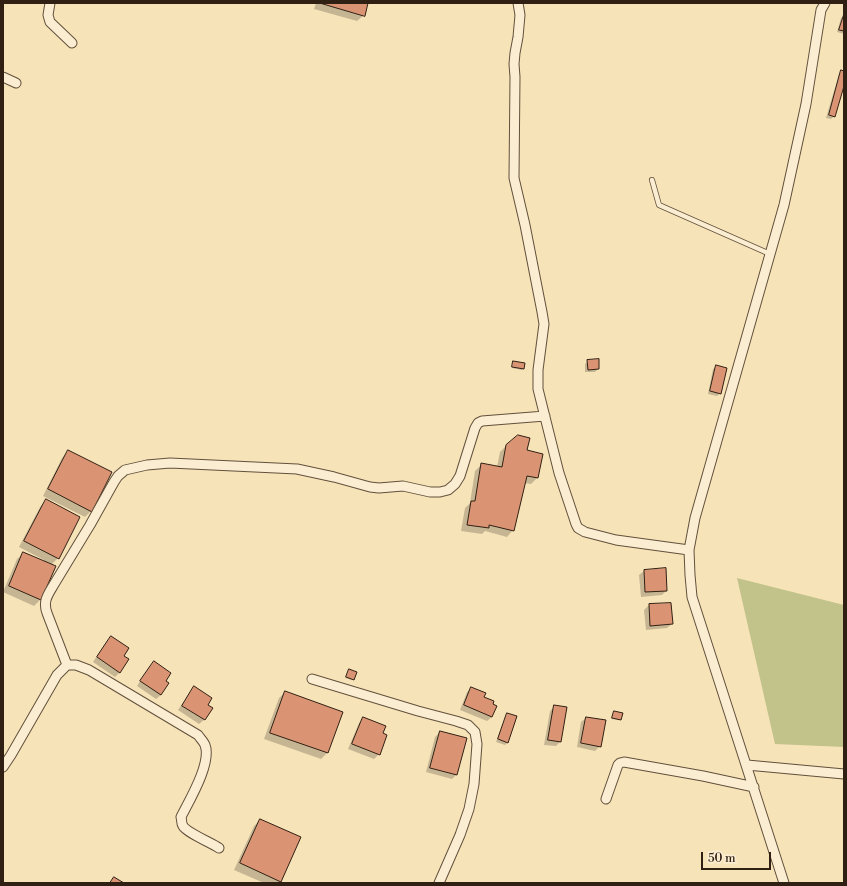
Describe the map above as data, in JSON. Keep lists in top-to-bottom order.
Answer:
{
  "scale_bar": "50 m"
}
